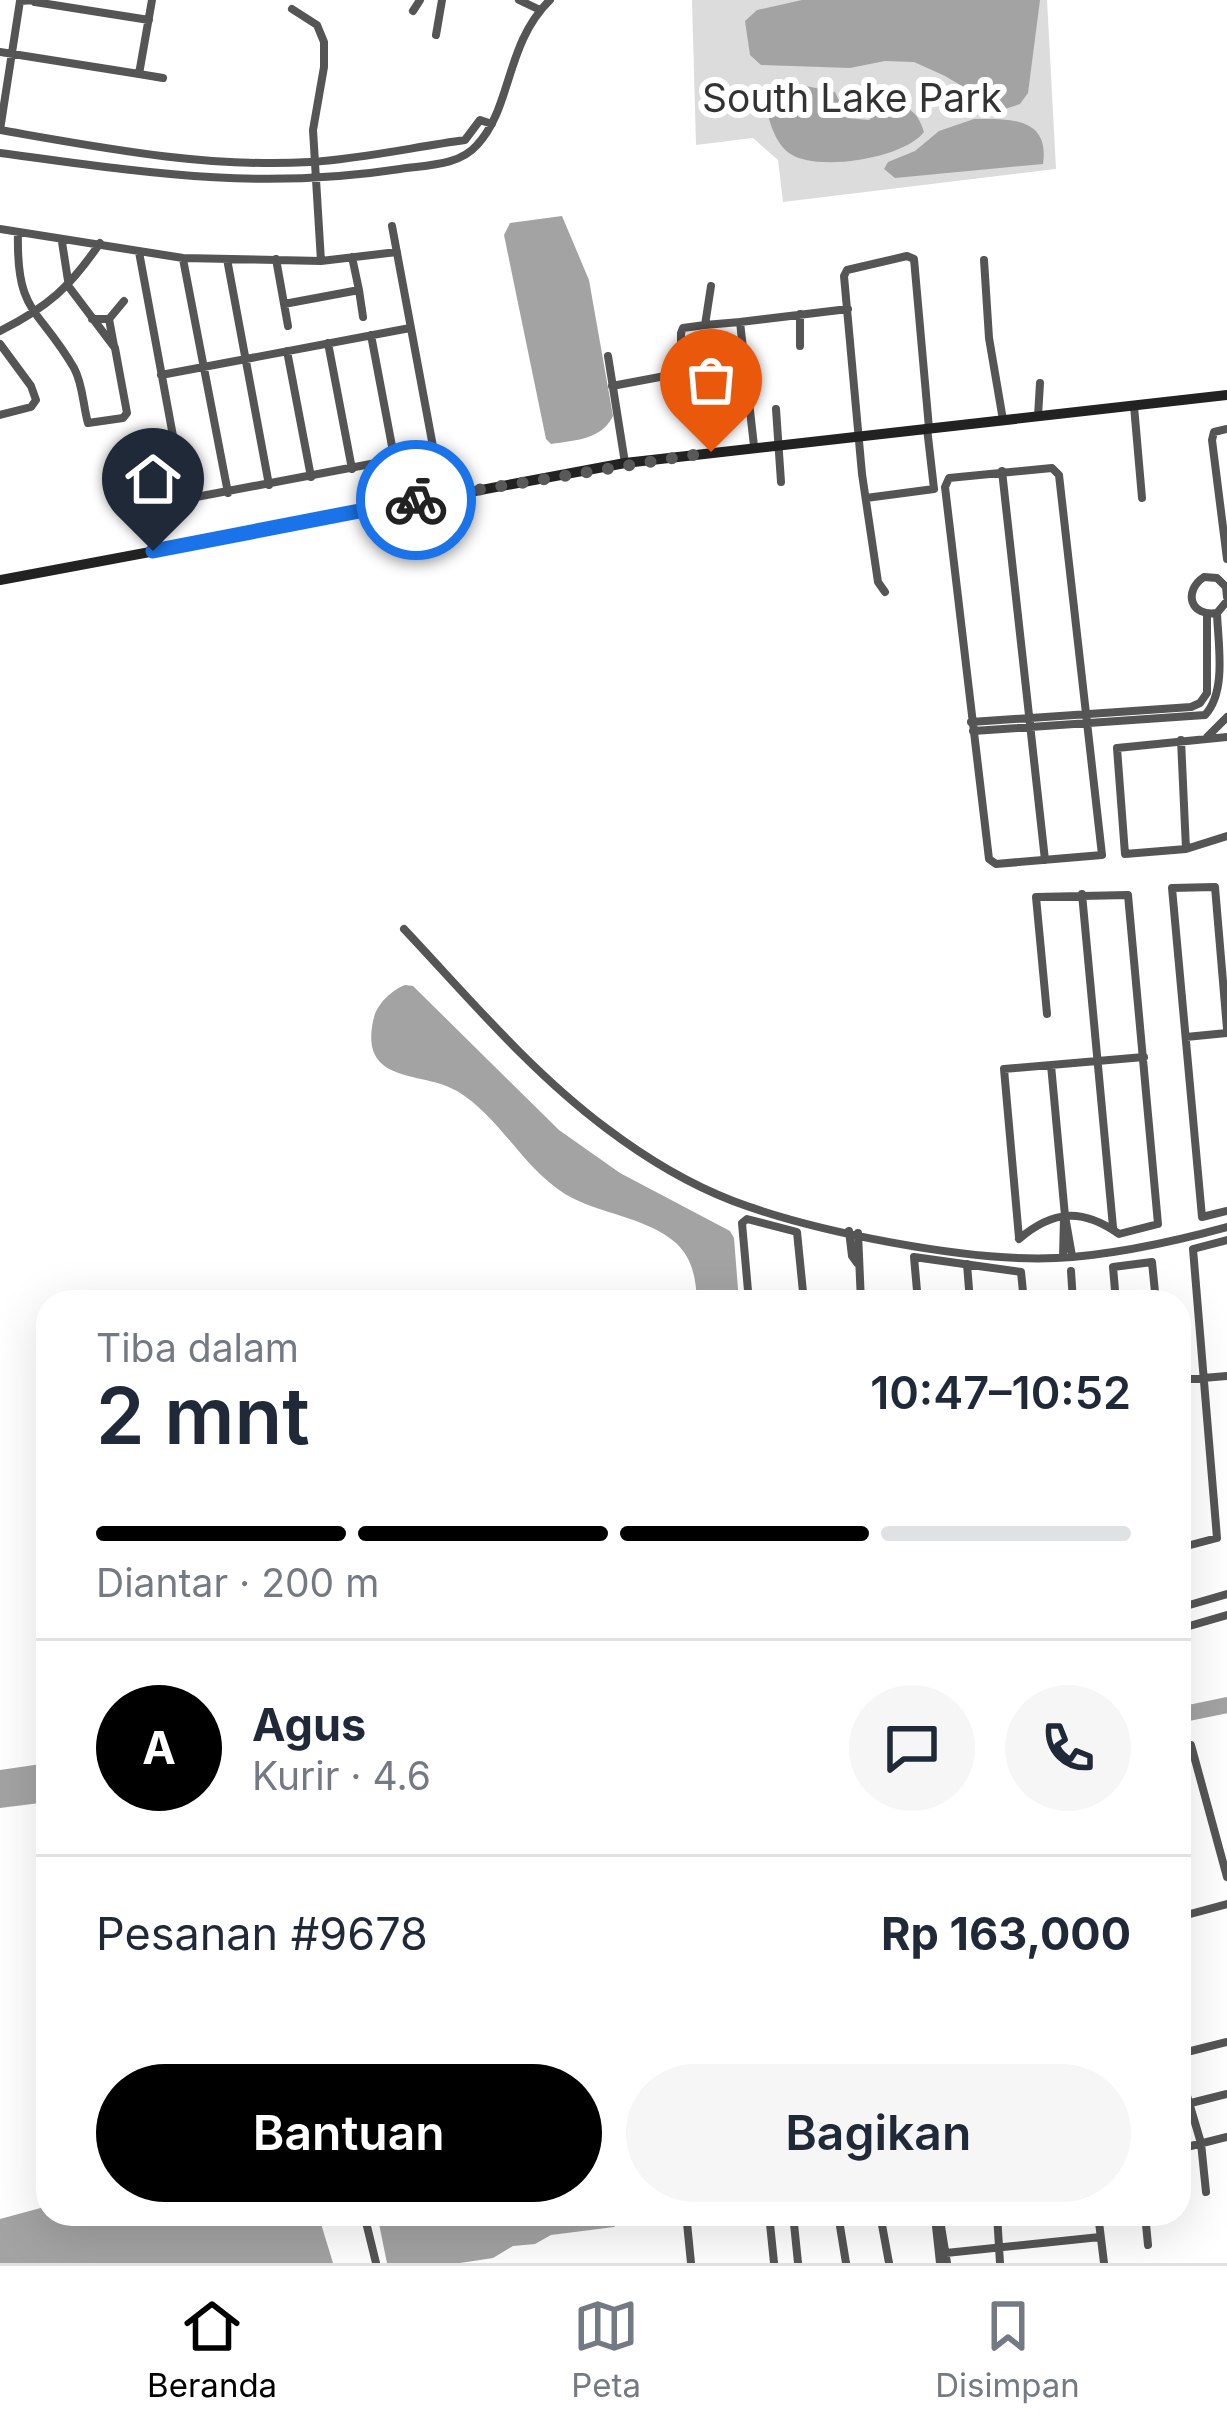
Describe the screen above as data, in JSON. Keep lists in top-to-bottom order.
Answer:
{
  "parks": ["South Lake Park"],
  "page": {
    "heading": ["2 mnt", "Tiba dalam", "10:47–10:52"],
    "panel": [
      "Agus",
      "Kurir · 4.6",
      "Pesanan #9678",
      "Rp 163,000"
    ],
    "bar": "Diantar · 200 m",
    "round": "A",
    "buttons": ["Bantuan", "Bagikan"],
    "tabs": ["Beranda", "Peta", "Disimpan"]
  }
}
